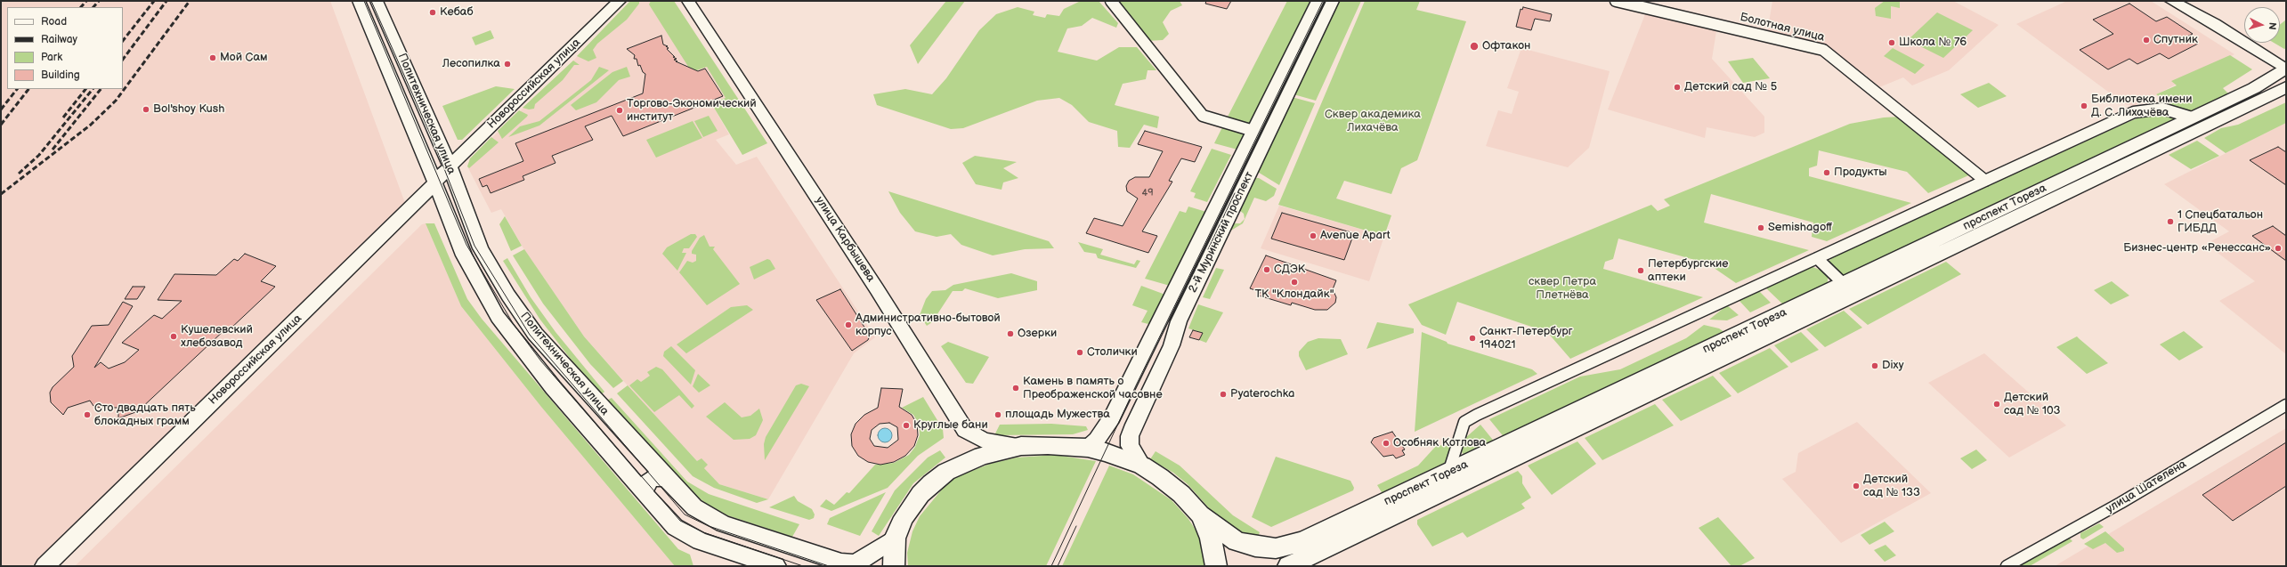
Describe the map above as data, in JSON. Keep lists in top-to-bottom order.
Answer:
{
  "streets": {
    "main road": [
      "Новороссийская улица",
      "Политехническая улица",
      "проспект Тореза",
      "2-й Муринский проспект",
      "улица Карбышева"
    ],
    "street": ["Болотная улица", "улица Шателена"]
  },
  "crossings": [
    ["Новороссийская улица", "Политехническая улица"]
  ],
  "parks": ["Сквер академика Лихачёва", "сквер Петра Плетнёва"],
  "places": [
    "Кебаб",
    "Спутник",
    "Школа № 76",
    "Офтакон",
    "Мой Сам",
    "Лесопилка",
    "Детский сад № 5",
    "Библиотека имени Д. С. Лихачёва",
    "Bol'shoy Kush",
    "Торгово-Экономический институт",
    "Продукты",
    "1 Спецбатальон ГИБДД",
    "Semishagoff",
    "Avenue Apart",
    "Бизнес-центр «Ренессанс»",
    "СДЭК",
    "Петербургские аптеки",
    "ТК \"Клондайк\"",
    "Административно-бытовой корпус",
    "Озерки",
    "Кушелевский хлебозавод",
    "Санкт-Петербург 194021",
    "Столички",
    "Dixy",
    "Камень в память о Преображенской часовне",
    "Pyaterochka",
    "Детский сад № 103",
    "Сто двадцать пять блокадных грамм",
    "площадь Мужества",
    "Круглые бани",
    "Особняк Котлова",
    "Детский сад № 133"
  ],
  "house_numbers": ["49"],
  "legend": [
    "Road",
    "Railway",
    "Park",
    "Building"
  ],
  "north": "right"
}
